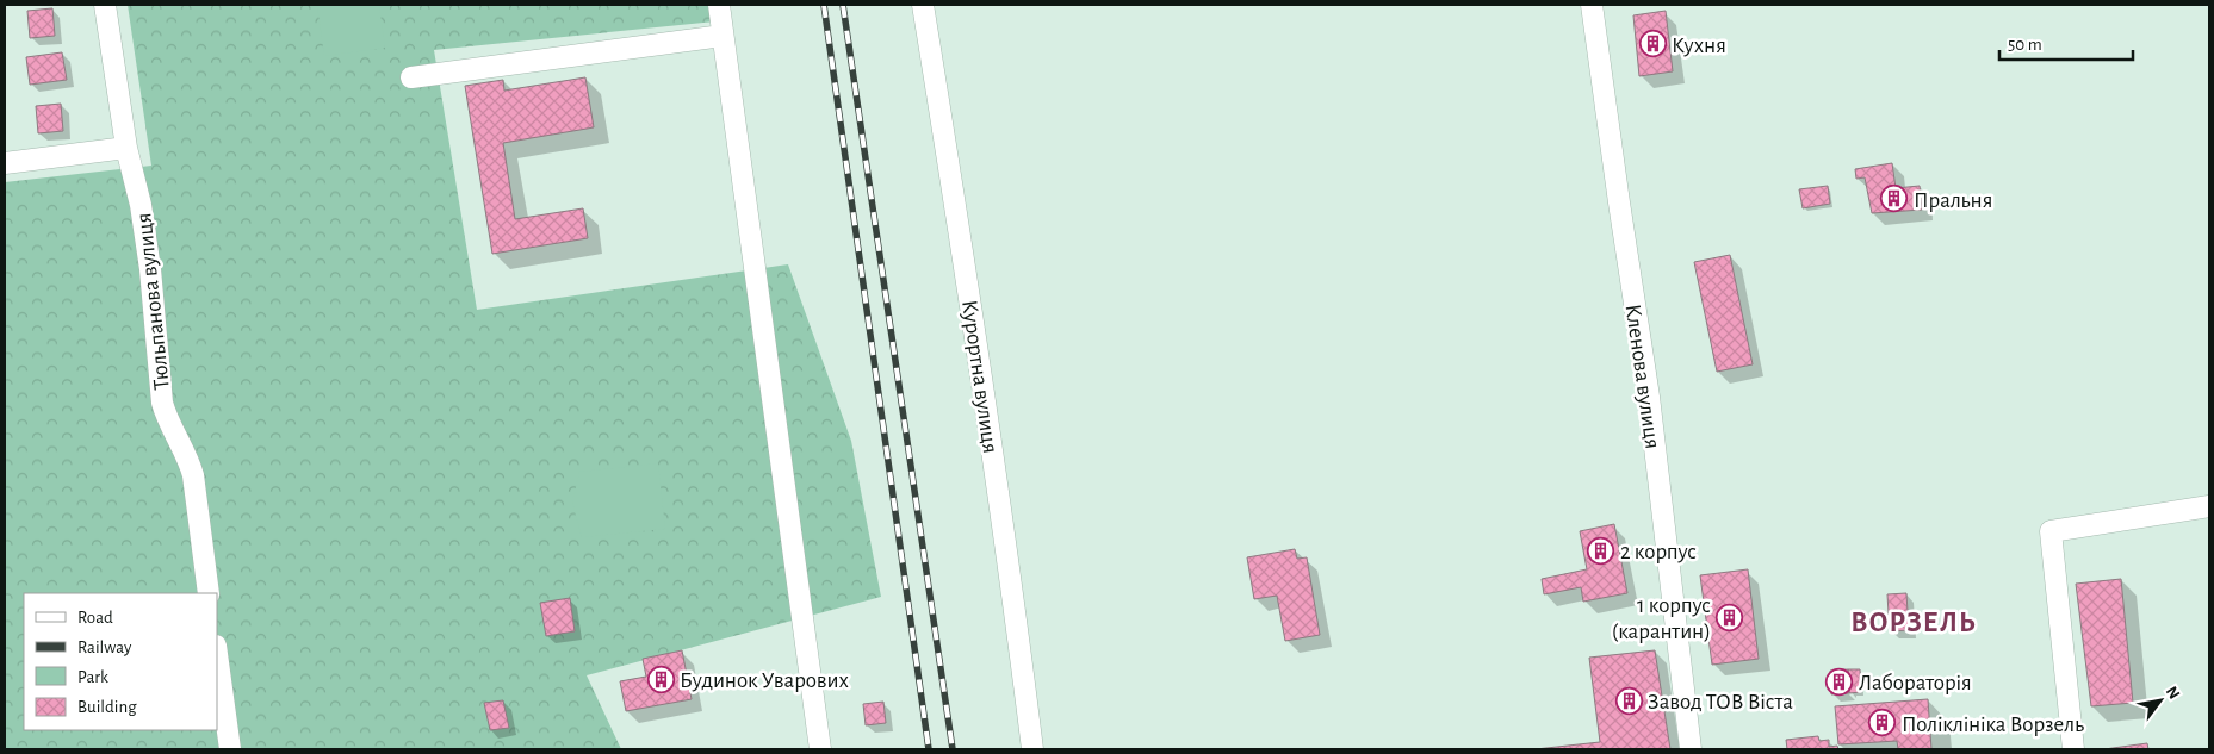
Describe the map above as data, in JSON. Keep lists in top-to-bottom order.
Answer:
{
  "streets": {
    "street": ["Тюльпанова вулиця", "Курортна вулиця", "Кленова вулиця"]
  },
  "districts": ["ВОРЗЕЛЬ"],
  "places": {
    "building": [
      "Кухня",
      "Пральня",
      "2 корпус",
      "1 корпус (карантин)",
      "Будинок Уварових",
      "Лабораторія",
      "Завод ТОВ Віста",
      "Поліклініка Ворзель"
    ]
  },
  "legend": [
    "Road",
    "Railway",
    "Park",
    "Building"
  ],
  "scale_bar": "50 m",
  "north": "top right"
}
